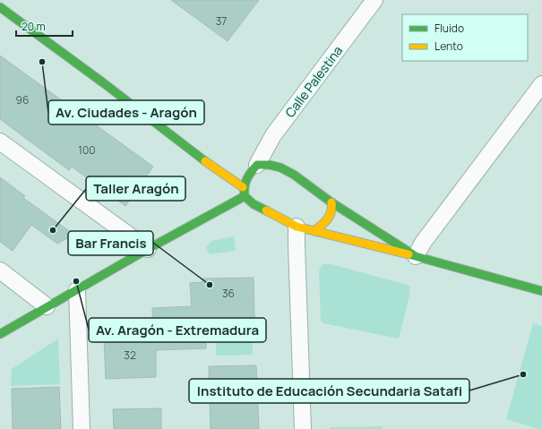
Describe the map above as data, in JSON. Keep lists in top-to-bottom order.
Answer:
{
  "streets": {
    "street": ["Calle Palestina"]
  },
  "places": [
    "Av. Ciudades - Aragón",
    "Taller Aragón",
    "Av. Aragón - Extremadura",
    "Bar Francis",
    "Instituto de Educación Secundaria Satafi"
  ],
  "house_numbers": [
    "37",
    "96",
    "100",
    "36",
    "32"
  ],
  "legend": ["Fluido", "Lento"],
  "scale_bar": "20 m"
}
